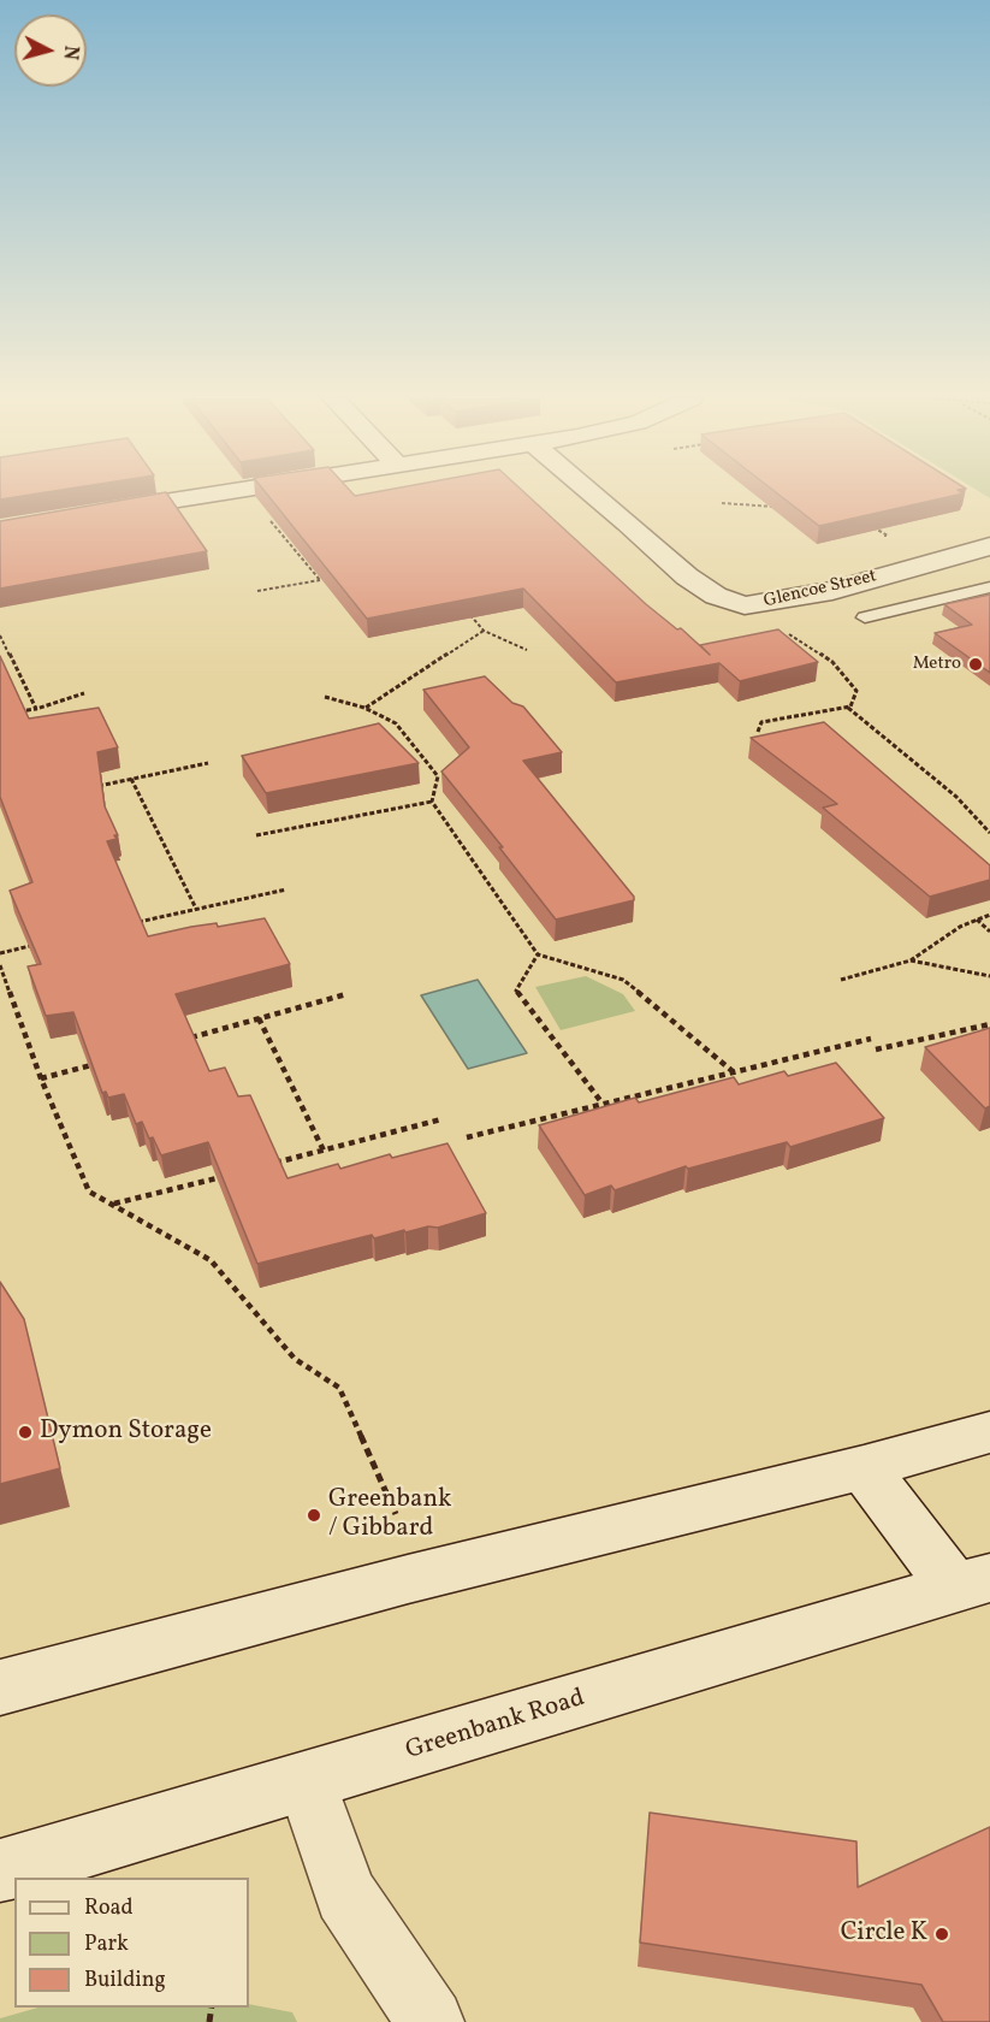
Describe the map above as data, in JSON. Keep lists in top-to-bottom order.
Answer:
{
  "streets": {
    "street": ["Glencoe Street", "Greenbank Road"]
  },
  "places": [
    "Metro",
    "Dymon Storage",
    "Greenbank / Gibbard",
    "Circle K"
  ],
  "legend": ["Road", "Park", "Building"],
  "north": "right"
}
